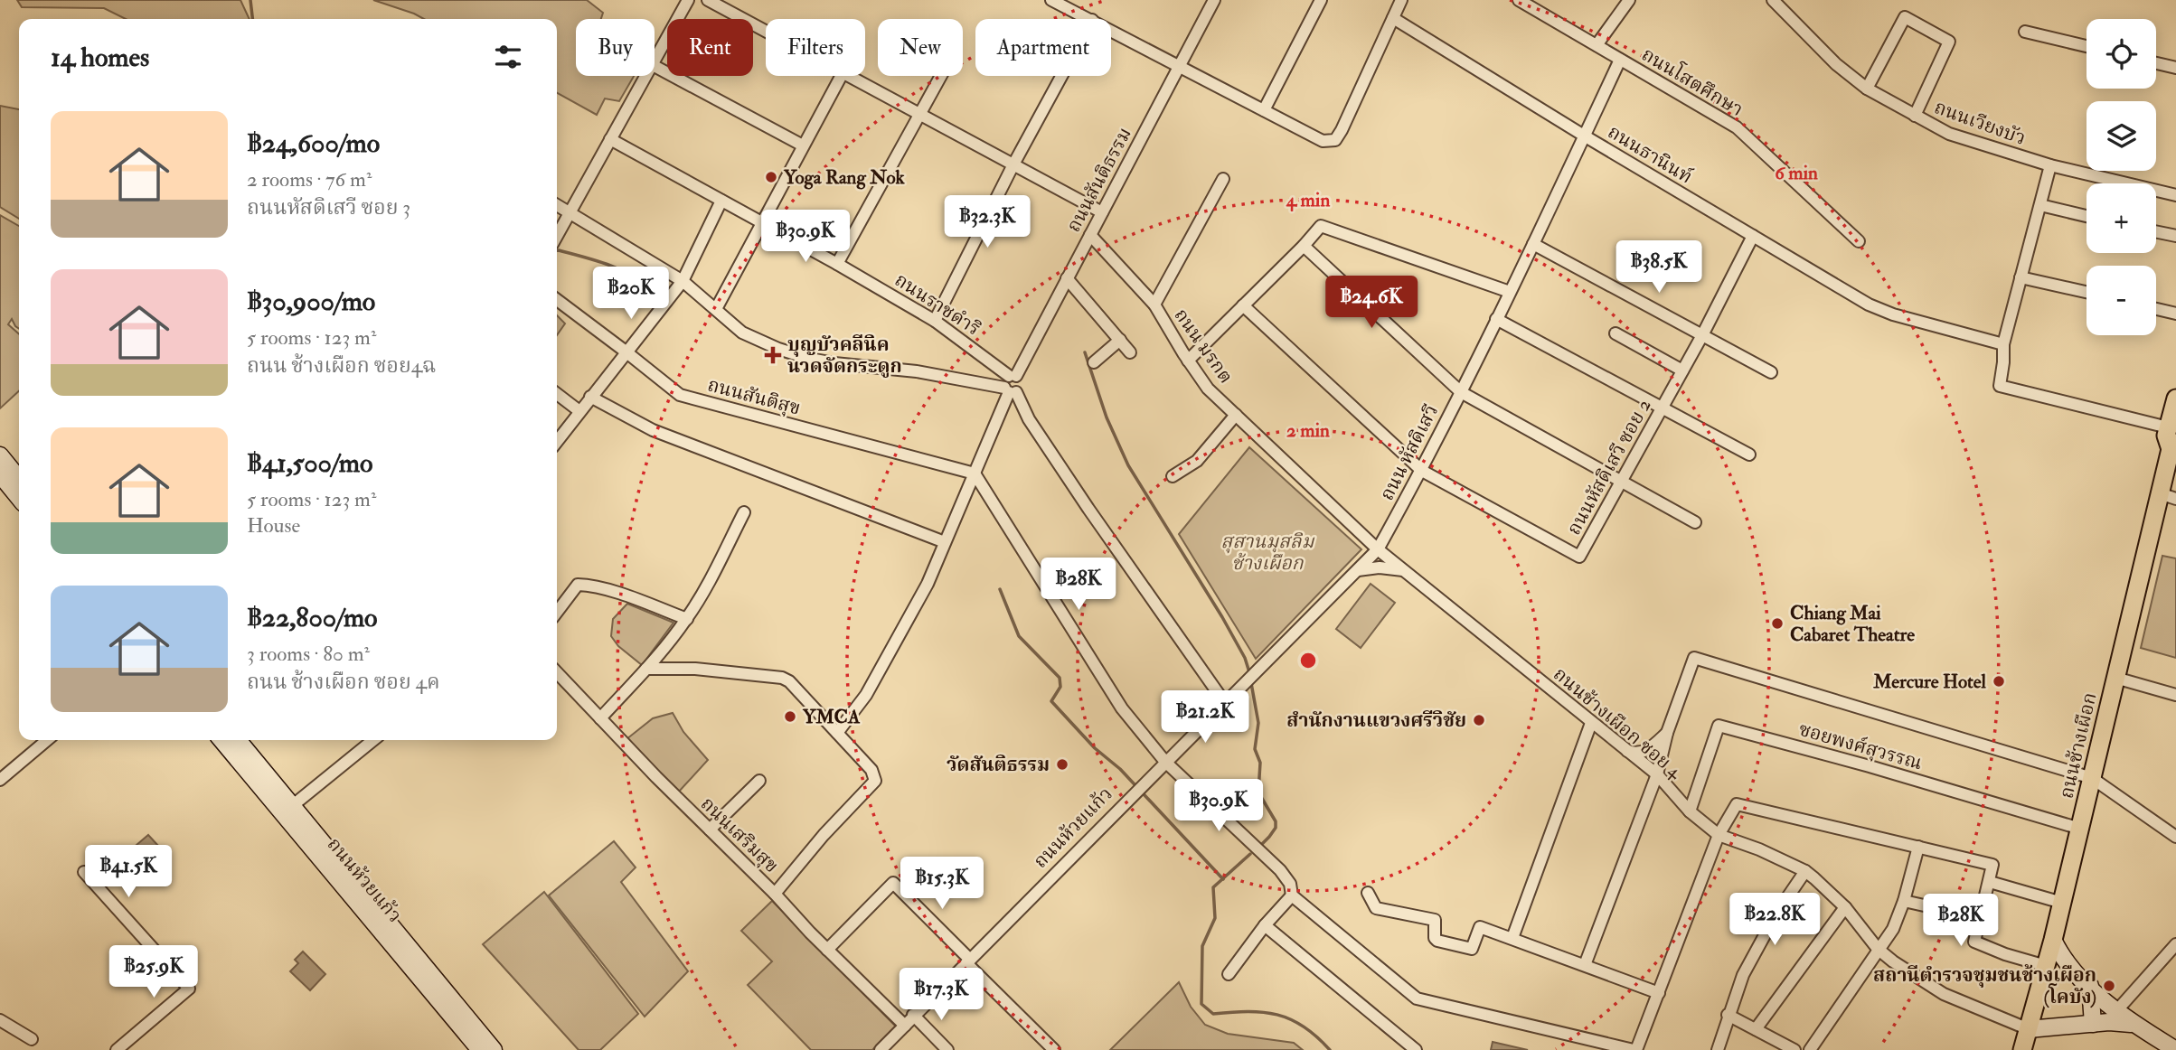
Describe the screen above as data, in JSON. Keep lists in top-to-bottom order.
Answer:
{
  "streets": {
    "main road": ["ถนนช้างเผือก", "ถนนห้วยแก้ว"],
    "street": [
      "ถนนโสตศึกษา",
      "ถนนเวียงบัว",
      "ถนนธานินท์",
      "ถนนสันติธรรม",
      "ถนนราชดำริ",
      "ถนน มรกต",
      "ถนนสันติสุข",
      "ถนน หัสดิเสวี",
      "ถนนหัสดิเสวี ซอย 2",
      "ถนนช้างเผือก ซอย 4",
      "ซอยพงศ์สุวรรณ",
      "ถนนเสริมสุข"
    ]
  },
  "crossings": [
    ["ถนนโสตศึกษา", "ถนน หัสดิเสวี"],
    ["ถนนธานินท์", "ถนน หัสดิเสวี"],
    ["ถนนธานินท์", "ถนนหัสดิเสวี ซอย 2"],
    ["ถนนสันติธรรม", "ถนนราชดำริ"],
    ["ถนนสันติธรรม", "ถนน มรกต"],
    ["ถนน มรกต", "ถนน หัสดิเสวี"],
    ["ถนน มรกต", "ถนนช้างเผือก ซอย 4"],
    ["ถนน หัสดิเสวี", "ถนนหัสดิเสวี ซอย 2"],
    ["ถนน หัสดิเสวี", "ถนนช้างเผือก ซอย 4"],
    ["ถนน หัสดิเสวี", "ถนนห้วยแก้ว"],
    ["ถนนช้างเผือก ซอย 4", "ถนนช้างเผือก"],
    ["ถนนช้างเผือก ซอย 4", "ซอยพงศ์สุวรรณ"],
    ["ถนนช้างเผือก", "ซอยพงศ์สุวรรณ"],
    ["ถนนห้วยแก้ว", "ถนนเสริมสุข"]
  ],
  "parks": ["สุสานมุสลิม ช้างเผือก"],
  "places": {
    "other": [
      "Yoga Rang Nok",
      "Chiang Mai Cabaret Theatre",
      "Mercure Hotel",
      "YMCA",
      "สำนักงานแขวงศรีวิชัย",
      "วัดสันติธรรม",
      "สถานีตำรวจชุมชนช้างเผือก (โคบัง)"
    ],
    "health": ["บุญบัวคลีนิค นวดจัดกระดูก"]
  },
  "page": {
    "map_buttons": ["+", "−"],
    "chip": [
      "Buy",
      "Rent",
      "Filters",
      "New",
      "Apartment"
    ],
    "heading": "14 homes",
    "list": [
      {
        "name": "฿24,600/mo",
        "note": "2 rooms · 76 m² · ถนนหัสดิเสวี ซอย 3"
      },
      {
        "name": "฿30,900/mo",
        "note": "5 rooms · 123 m² · ถนน ช้างเผือก ซอย4ฉ"
      },
      {
        "name": "฿41,500/mo",
        "note": "5 rooms · 123 m² · House"
      },
      {
        "name": "฿22,800/mo",
        "note": "3 rooms · 80 m² · ถนน ช้างเผือก ซอย 4ค"
      }
    ],
    "price": [
      "฿32.3K",
      "฿30.9K",
      "฿38.5K",
      "฿20K",
      "฿24.6K",
      "฿28K",
      "฿21.2K",
      "฿30.9K",
      "฿41.5K",
      "฿15.3K",
      "฿22.8K",
      "฿28K",
      "฿25.9K",
      "฿17.3K"
    ]
  },
  "rings": ["6 min", "4 min", "2 min"]
}
